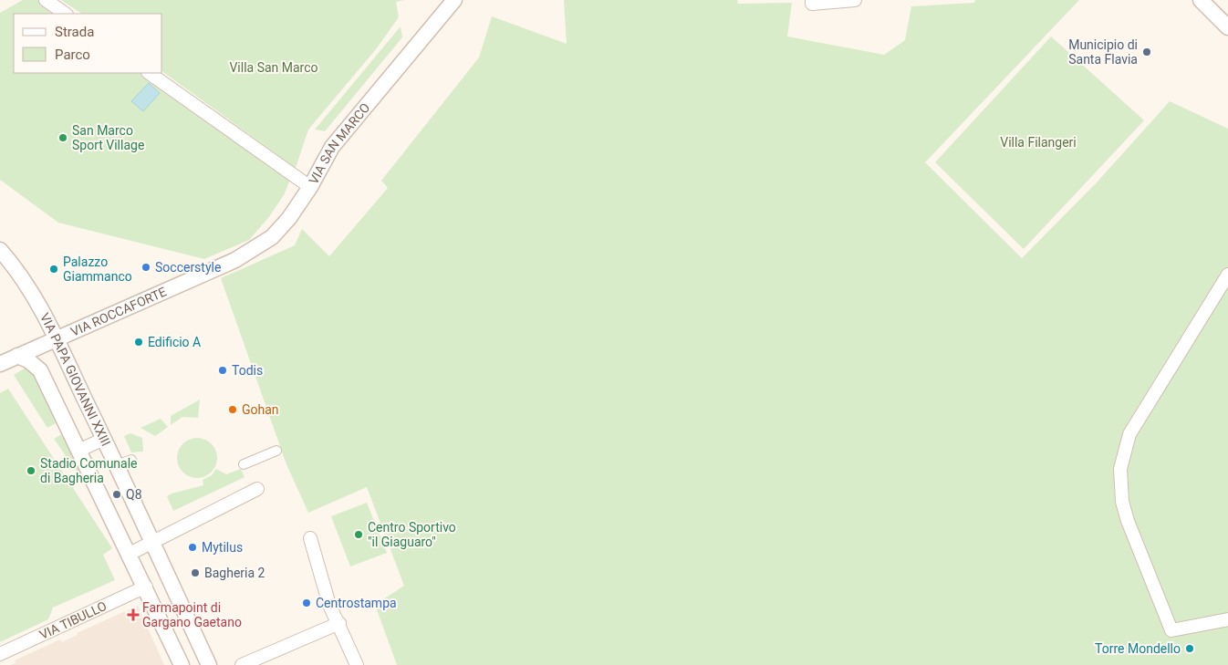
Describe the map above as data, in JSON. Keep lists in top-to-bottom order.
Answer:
{
  "streets": {
    "street": [
      "VIA SAN MARCO",
      "VIA ROCCAFORTE",
      "VIA PAPA GIOVANNI XXIII",
      "VIA TIBULLO"
    ]
  },
  "crossings": [
    ["VIA SAN MARCO", "VIA ROCCAFORTE"],
    ["VIA ROCCAFORTE", "VIA PAPA GIOVANNI XXIII"]
  ],
  "parks": ["Villa San Marco", "Villa Filangeri"],
  "places": {
    "other": [
      "Municipio di Santa Flavia",
      "San Marco Sport Village",
      "Soccerstyle",
      "Palazzo Giammanco",
      "Edificio A",
      "Todis",
      "Gohan",
      "Stadio Comunale di Bagheria",
      "Q8",
      "Centro Sportivo \"il Giaguaro\"",
      "Mytilus",
      "Bagheria 2",
      "Centrostampa",
      "Torre Mondello"
    ],
    "health": ["Farmapoint di Gargano Gaetano"]
  },
  "legend": ["Strada", "Parco"]
}
